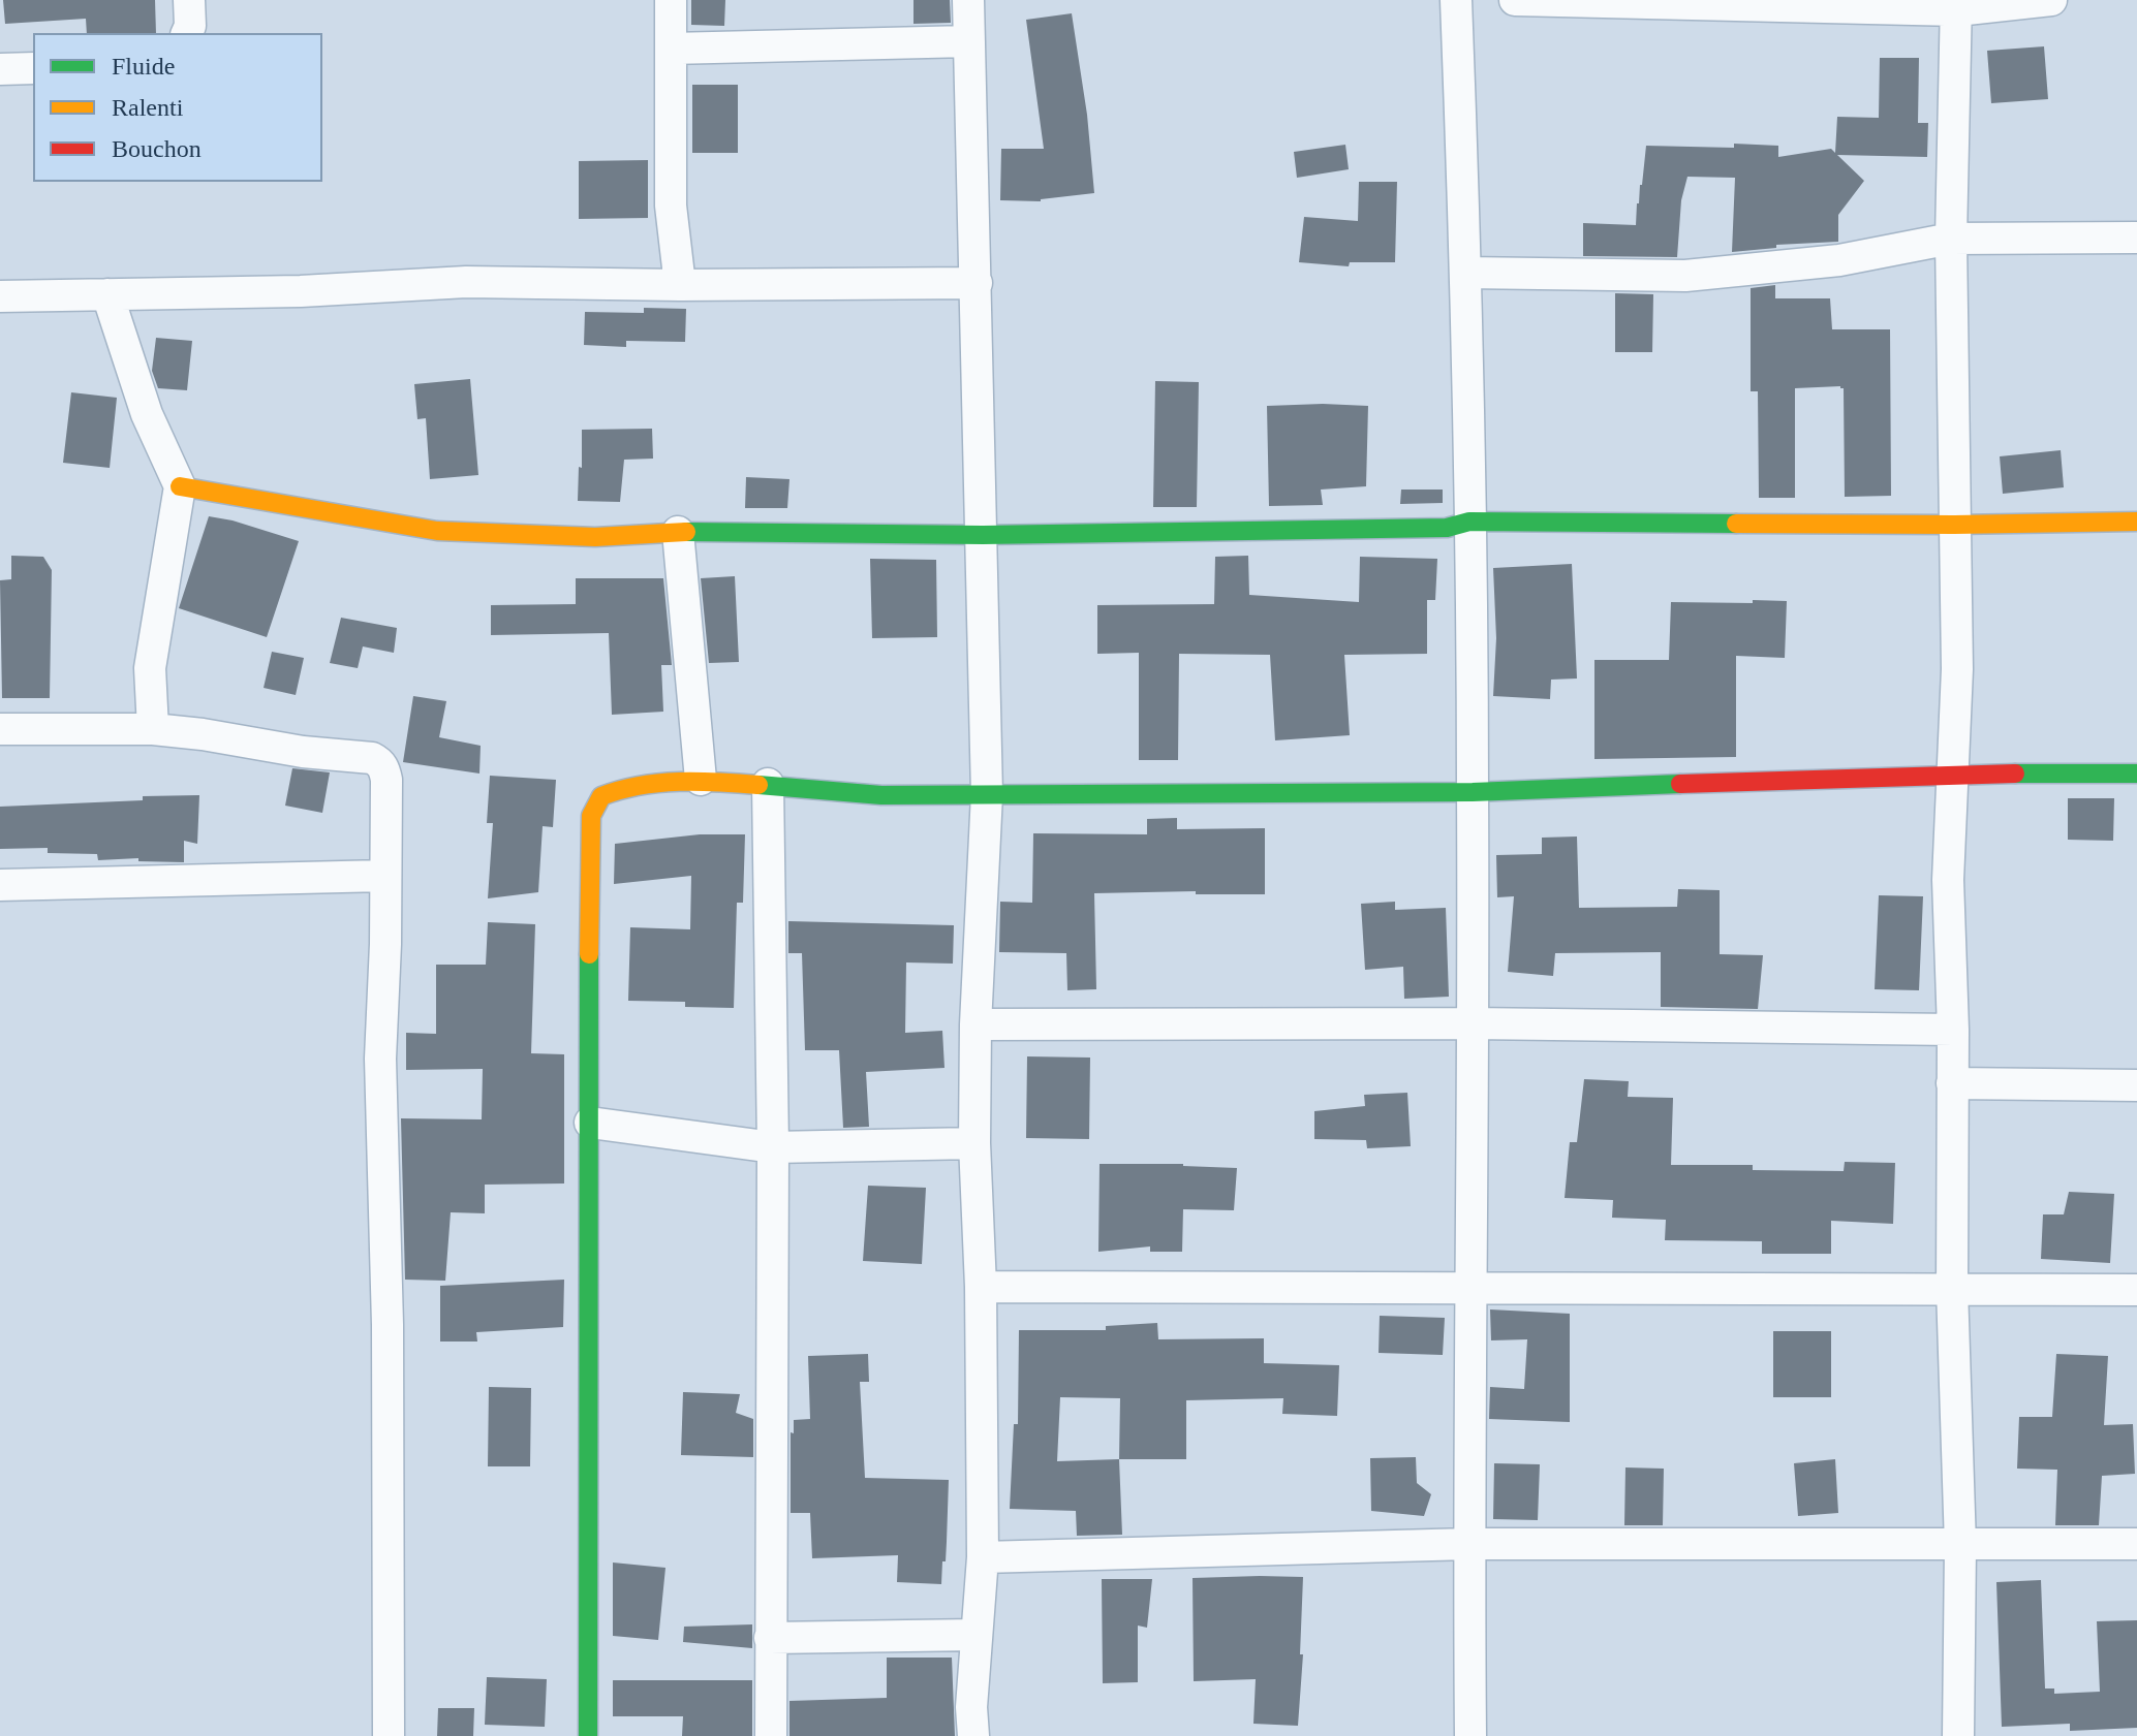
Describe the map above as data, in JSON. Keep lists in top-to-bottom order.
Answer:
{
  "legend": ["Fluide", "Ralenti", "Bouchon"]
}
